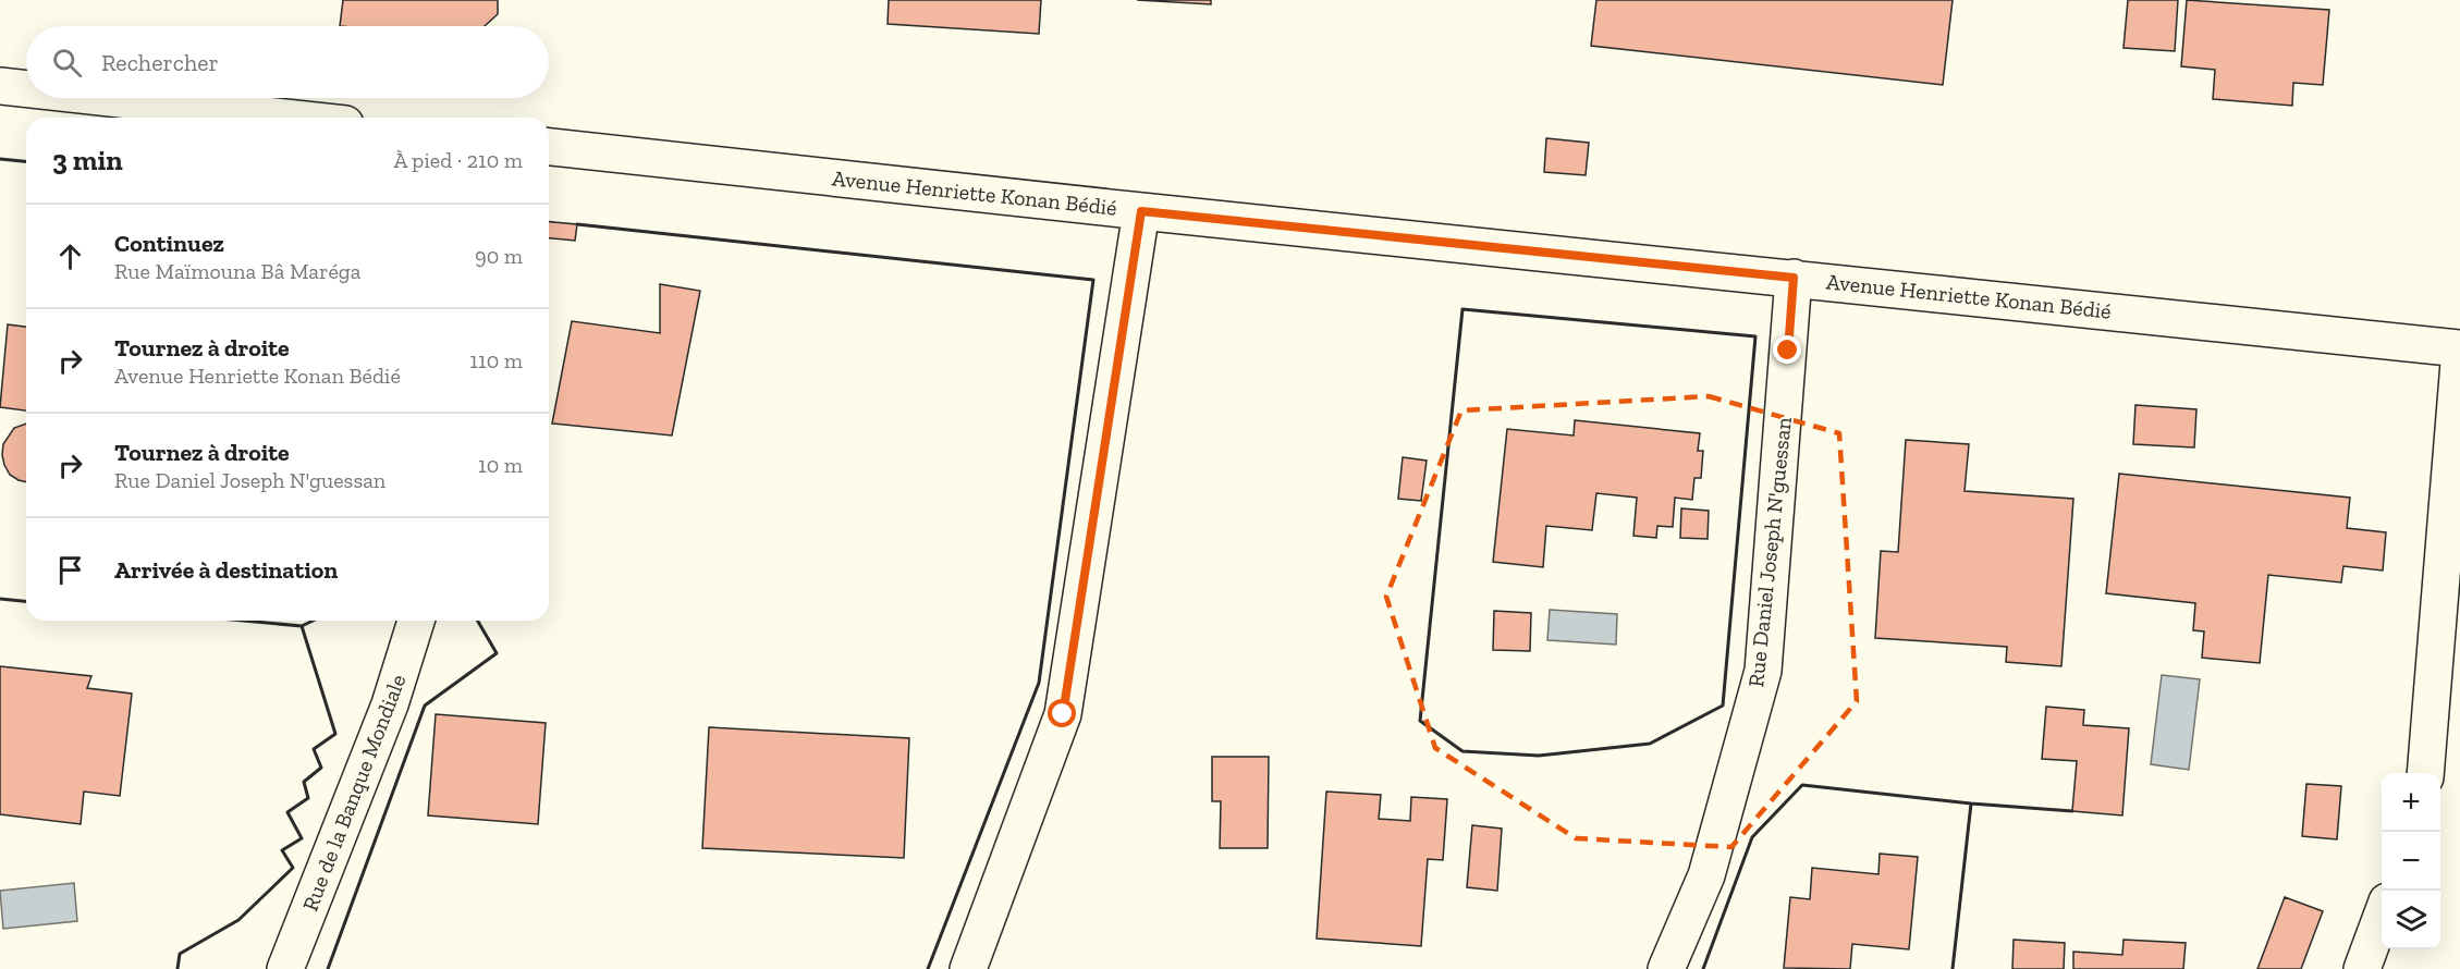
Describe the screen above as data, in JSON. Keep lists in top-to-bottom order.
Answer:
{
  "streets": {
    "street": ["Avenue Henriette Konan Bédié", "Rue Daniel Joseph N'guessan", "Rue de la Banque Mondiale"]
  },
  "crossings": [
    ["Avenue Henriette Konan Bédié", "Rue Daniel Joseph N'guessan"]
  ],
  "page": {
    "search": "Rechercher",
    "heading": ["3 min", "À pied · 210 m"],
    "list": [
      ["Continuez", "Rue Maïmouna Bâ Maréga", "90 m"],
      ["Tournez à droite", "Avenue Henriette Konan Bédié", "110 m"],
      ["Tournez à droite", "Rue Daniel Joseph N'guessan", "10 m"],
      "Arrivée à destination"
    ],
    "map_buttons": ["+", "−"]
  }
}
